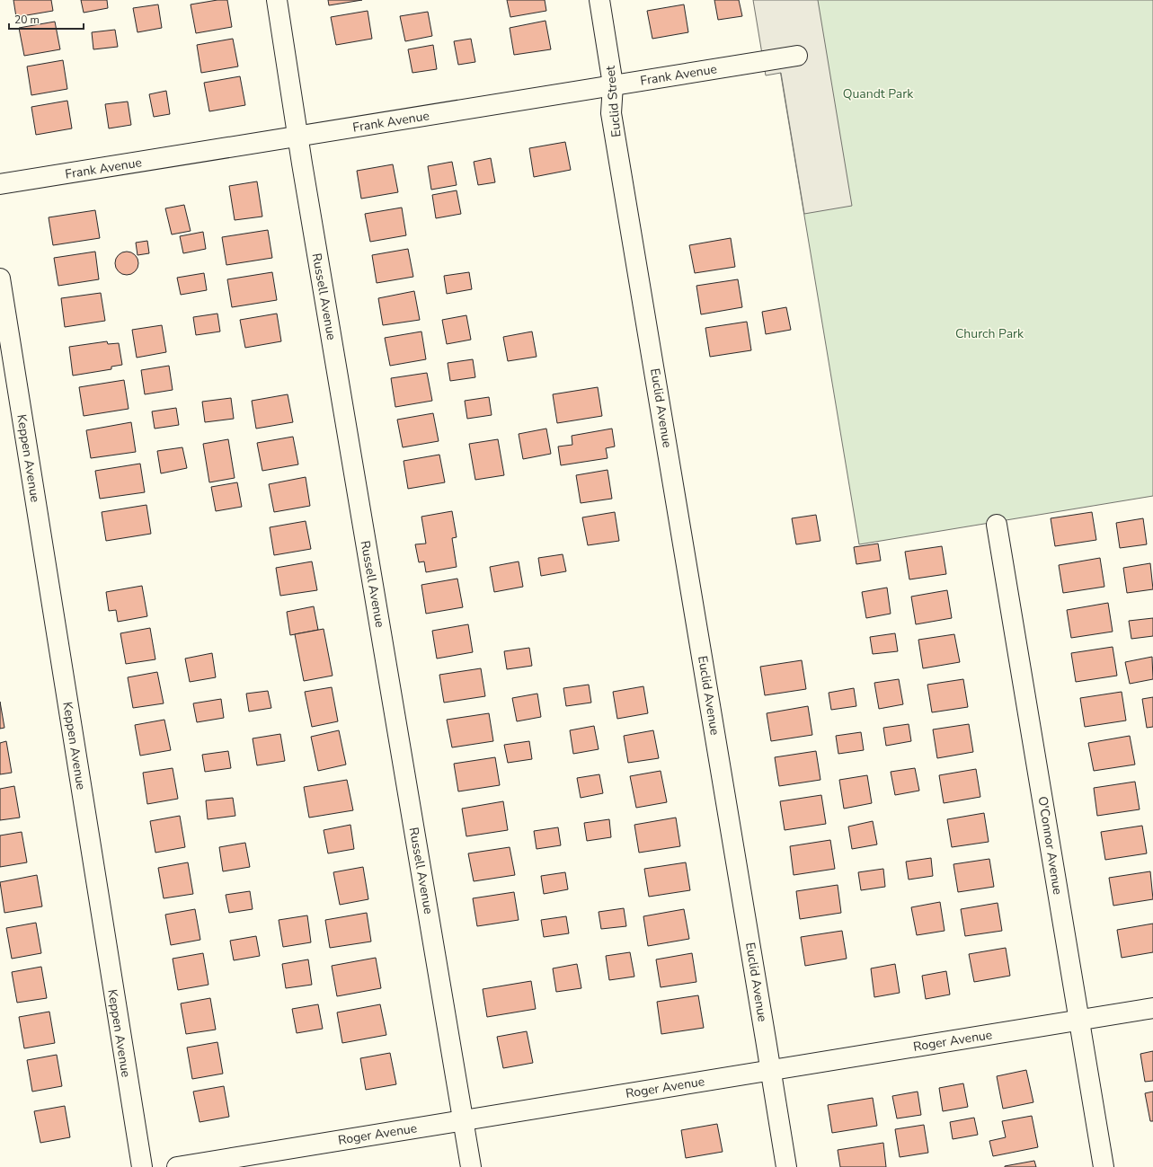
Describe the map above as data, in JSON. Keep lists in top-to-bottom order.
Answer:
{
  "streets": {
    "street": [
      "Frank Avenue",
      "Euclid Street",
      "Russell Avenue",
      "Euclid Avenue",
      "Keppen Avenue",
      "O'Connor Avenue",
      "Roger Avenue"
    ]
  },
  "crossings": [
    ["Frank Avenue", "Euclid Street"],
    ["Frank Avenue", "Russell Avenue"],
    ["Euclid Street", "Euclid Avenue"],
    ["Russell Avenue", "Roger Avenue"],
    ["Euclid Avenue", "Roger Avenue"],
    ["O'Connor Avenue", "Roger Avenue"]
  ],
  "parks": ["Quandt Park", "Church Park"],
  "scale_bar": "20 m"
}
